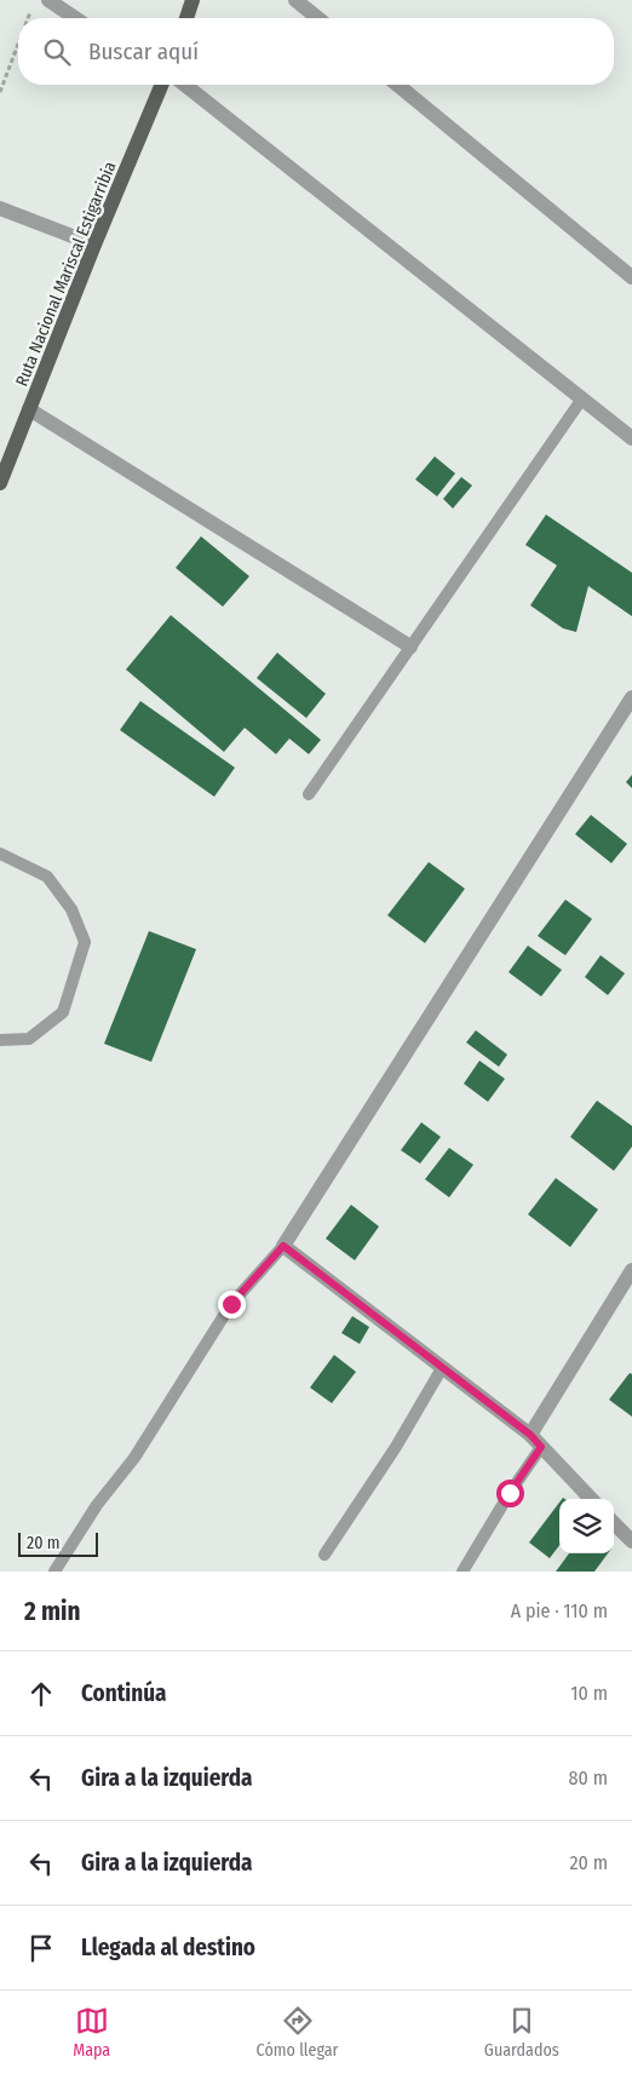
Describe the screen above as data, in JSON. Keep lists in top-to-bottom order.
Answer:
{
  "streets": {
    "main road": ["Ruta Nacional Mariscal Estigarribia"]
  },
  "scale_bar": "20 m",
  "page": {
    "search": "Buscar aquí",
    "scale": "20 m",
    "heading": ["2 min", "A pie · 110 m"],
    "list": [
      ["Continúa", "10 m"],
      ["Gira a la izquierda", "80 m"],
      ["Gira a la izquierda", "20 m"],
      "Llegada al destino"
    ],
    "nav": ["Mapa", "Cómo llegar", "Guardados"]
  }
}
